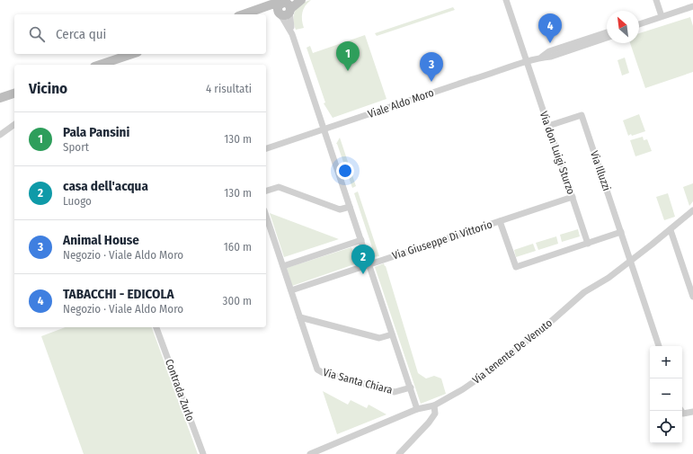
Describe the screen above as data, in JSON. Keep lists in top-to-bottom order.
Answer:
{
  "streets": {
    "street": [
      "Viale Aldo Moro",
      "Via don Luigi Sturzo",
      "Via Illuzzi",
      "Via Giuseppe Di Vittorio",
      "Via tenente De Venuto",
      "Via Santa Chiara",
      "Contrada Zurlo"
    ]
  },
  "crossings": [
    ["Viale Aldo Moro", "Via don Luigi Sturzo"],
    ["Via don Luigi Sturzo", "Via Illuzzi"],
    ["Via don Luigi Sturzo", "Via Giuseppe Di Vittorio"],
    ["Via Illuzzi", "Via tenente De Venuto"]
  ],
  "north": "top left",
  "page": {
    "pins": [
      "4",
      "1",
      "3",
      "2"
    ],
    "search": "Cerca qui",
    "heading": ["Vicino", "4 risultati"],
    "list": [
      {
        "mark": "1",
        "name": "Pala Pansini",
        "note": "Sport",
        "value": "130 m"
      },
      {
        "mark": "2",
        "name": "casa dell'acqua",
        "note": "Luogo",
        "value": "130 m"
      },
      {
        "mark": "3",
        "name": "Animal House",
        "note": "Negozio · Viale Aldo Moro",
        "value": "160 m"
      },
      {
        "mark": "4",
        "name": "TABACCHI - EDICOLA",
        "note": "Negozio · Viale Aldo Moro",
        "value": "300 m"
      }
    ],
    "map_buttons": ["+", "−"]
  }
}
